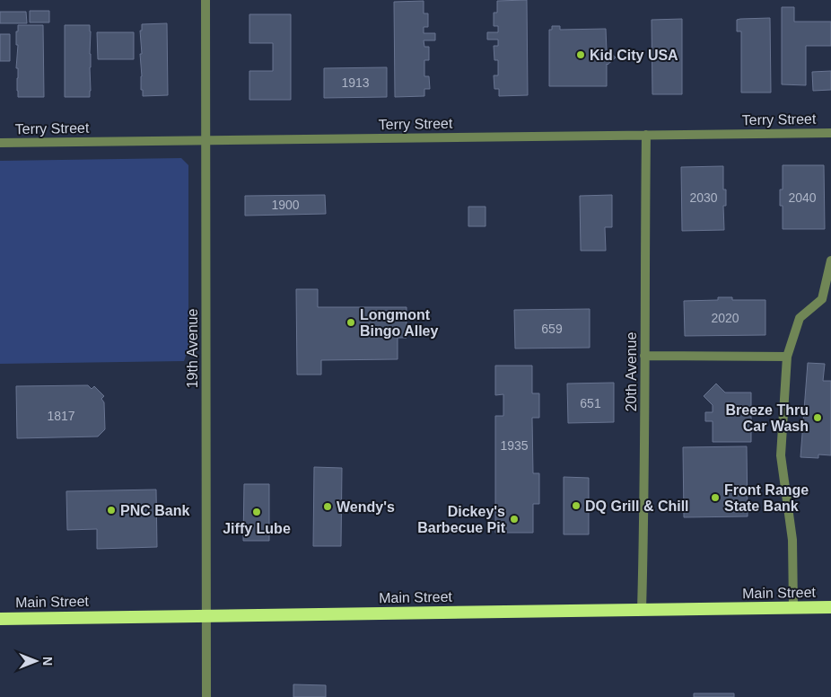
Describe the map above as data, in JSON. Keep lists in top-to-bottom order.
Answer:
{
  "streets": {
    "highway": ["Main Street"],
    "street": ["Terry Street", "19th Avenue", "20th Avenue"]
  },
  "crossings": [
    ["Terry Street", "19th Avenue"],
    ["Terry Street", "20th Avenue"],
    ["19th Avenue", "Main Street"],
    ["20th Avenue", "Main Street"]
  ],
  "places": [
    "Kid City USA",
    "Longmont Bingo Alley",
    "Breeze Thru Car Wash",
    "Front Range State Bank",
    "DQ Grill & Chill",
    "Wendy's",
    "PNC Bank",
    "Jiffy Lube",
    "Dickey's Barbecue Pit"
  ],
  "house_numbers": [
    "1913",
    "2030",
    "2040",
    "1900",
    "2020",
    "659",
    "651",
    "1817",
    "1935"
  ],
  "north": "right"
}
